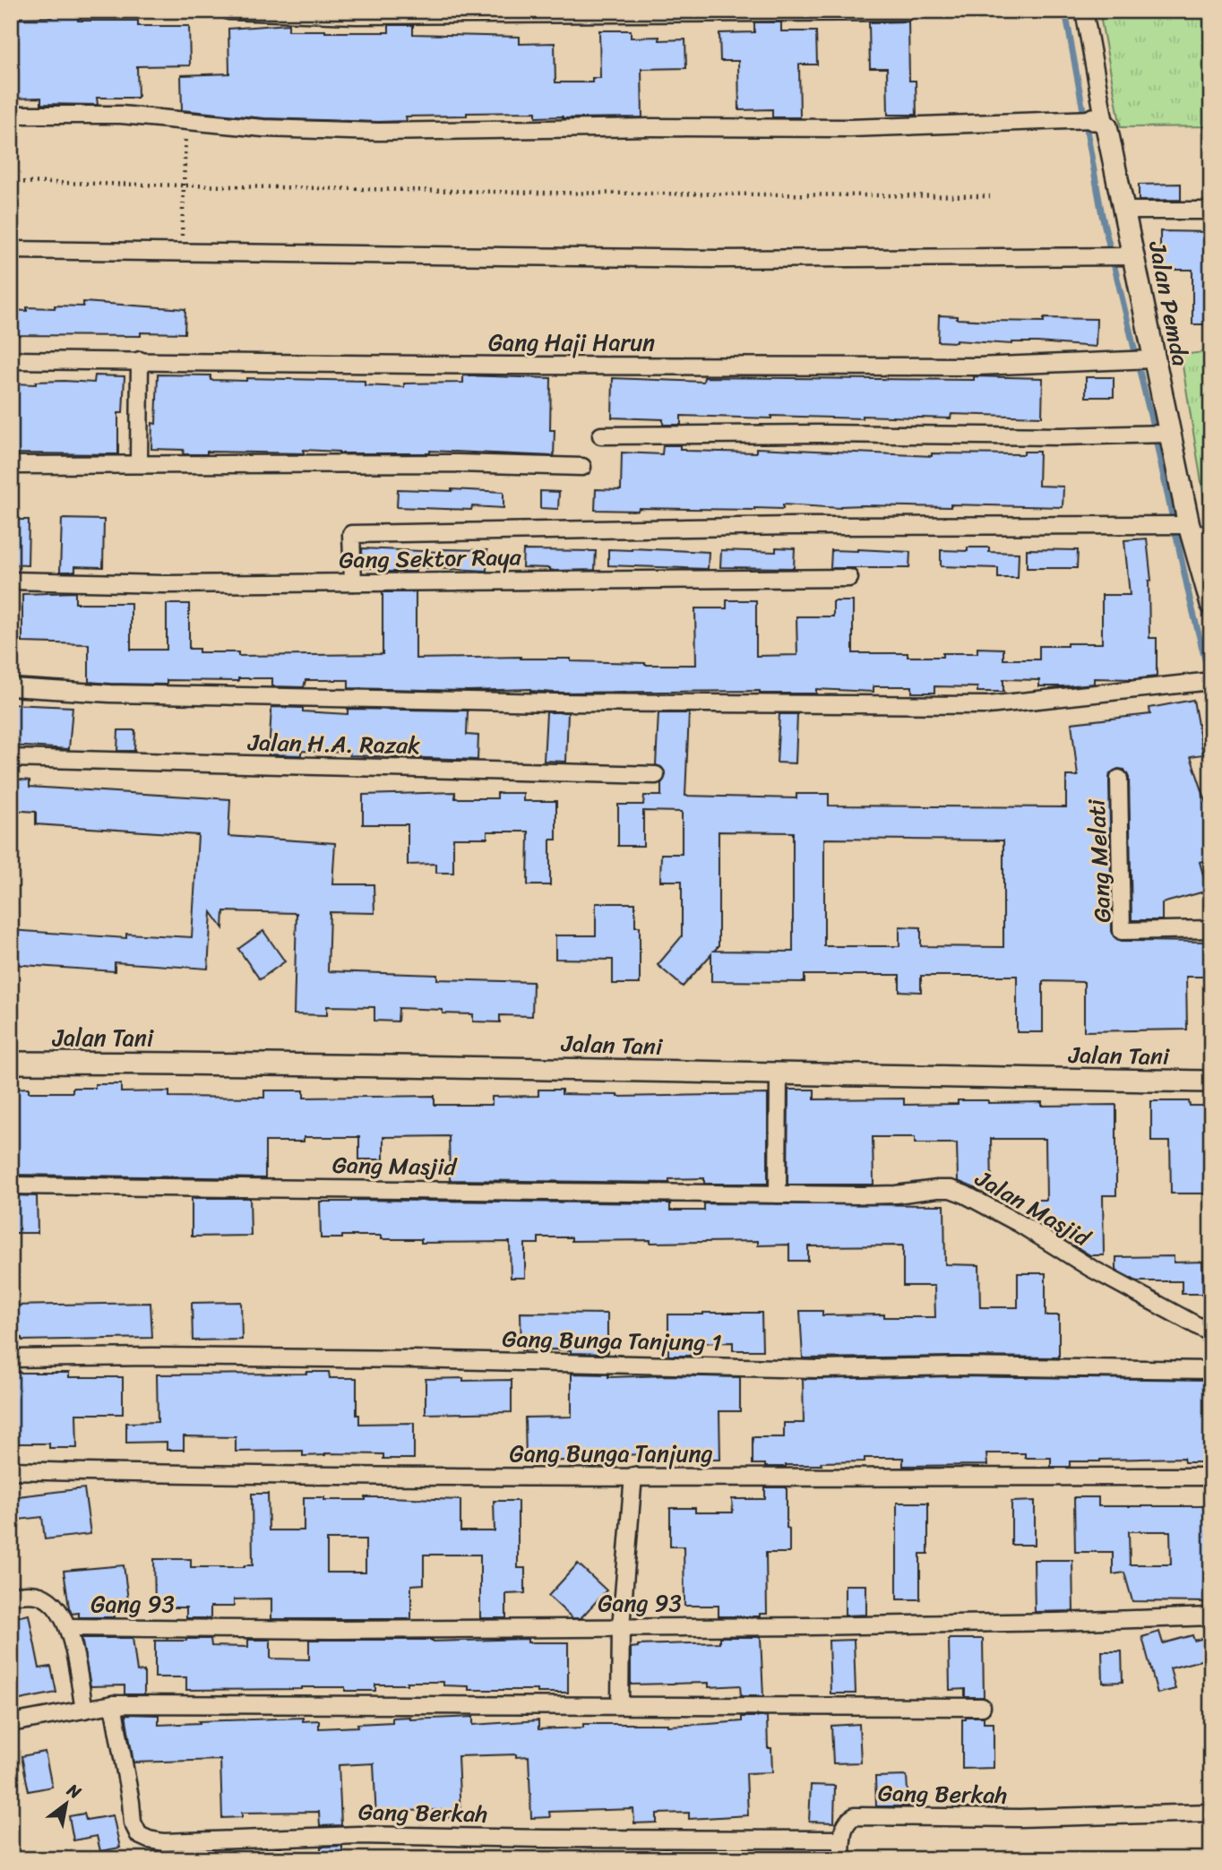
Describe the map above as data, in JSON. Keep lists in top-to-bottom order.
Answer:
{
  "streets": {
    "street": [
      "Jalan Pemda",
      "Gang Haji Harun",
      "Gang Sektor Raya",
      "Jalan H.A. Razak",
      "Gang Melati",
      "Jalan Tani",
      "Gang Masjid",
      "Jalan Masjid",
      "Gang Bunga Tanjung 1",
      "Gang Bunga Tanjung",
      "Gang 93",
      "Gang Berkah"
    ]
  },
  "crossings": [
    ["Jalan Pemda", "Gang Haji Harun"],
    ["Gang Masjid", "Jalan Masjid"]
  ],
  "north": "top right"
}
